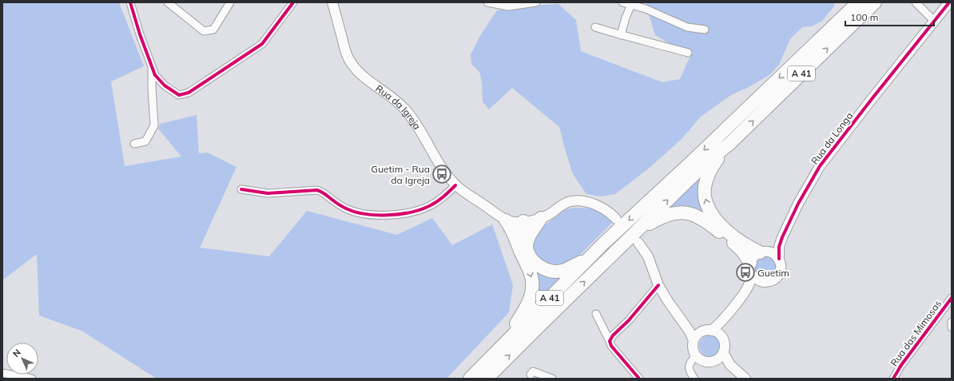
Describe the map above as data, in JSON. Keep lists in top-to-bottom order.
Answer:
{
  "streets": {
    "highway": ["A 41"],
    "main road": ["Rua da Igreja", "Rua da Longa"],
    "street": ["Rua das Mimosas"]
  },
  "crossings": [
    ["A 41", "Rua da Longa"]
  ],
  "places": {
    "bus stop": ["Guetim - Rua da Igreja", "Guetim"]
  },
  "scale_bar": "100 m",
  "north": "top left"
}
